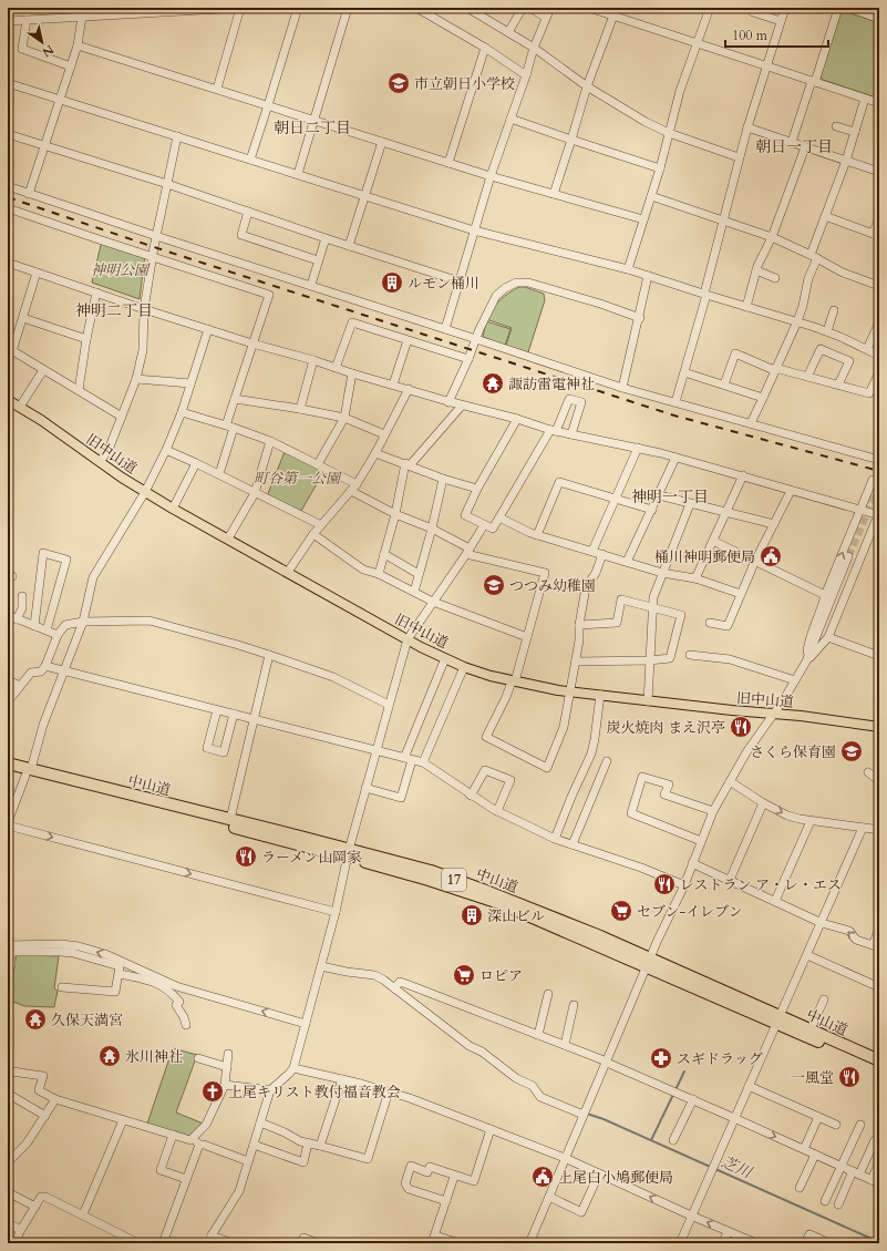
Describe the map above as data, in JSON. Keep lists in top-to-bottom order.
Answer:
{
  "streets": {
    "highway": ["中山道", "17"],
    "main road": ["旧中山道"]
  },
  "districts": [
    "朝日二丁目",
    "朝日一丁目",
    "神明二丁目",
    "神明一丁目"
  ],
  "water": ["芝川"],
  "parks": ["神明公園", "町谷第一公園"],
  "places": {
    "school or university": ["市立朝日小学校", "つつみ幼稚園", "さくら保育園"],
    "building": ["ルモン桶川", "深山ビル"],
    "temple": ["諏訪雷電神社", "久保天満宮", "氷川神社"],
    "public building": ["桶川神明郵便局", "上尾白小鳩郵便局"],
    "restaurant": [
      "炭火焼肉 まえ沢亭",
      "ラーメン山岡家",
      "レストラン ア・レ・エス",
      "一風堂"
    ],
    "supermarket": ["セブン-イレブン", "ロピア"],
    "pharmacy": ["スギドラッグ"],
    "church": ["上尾キリスト教付福音教会"]
  },
  "scale_bar": "100 m",
  "north": "bottom right"
}
